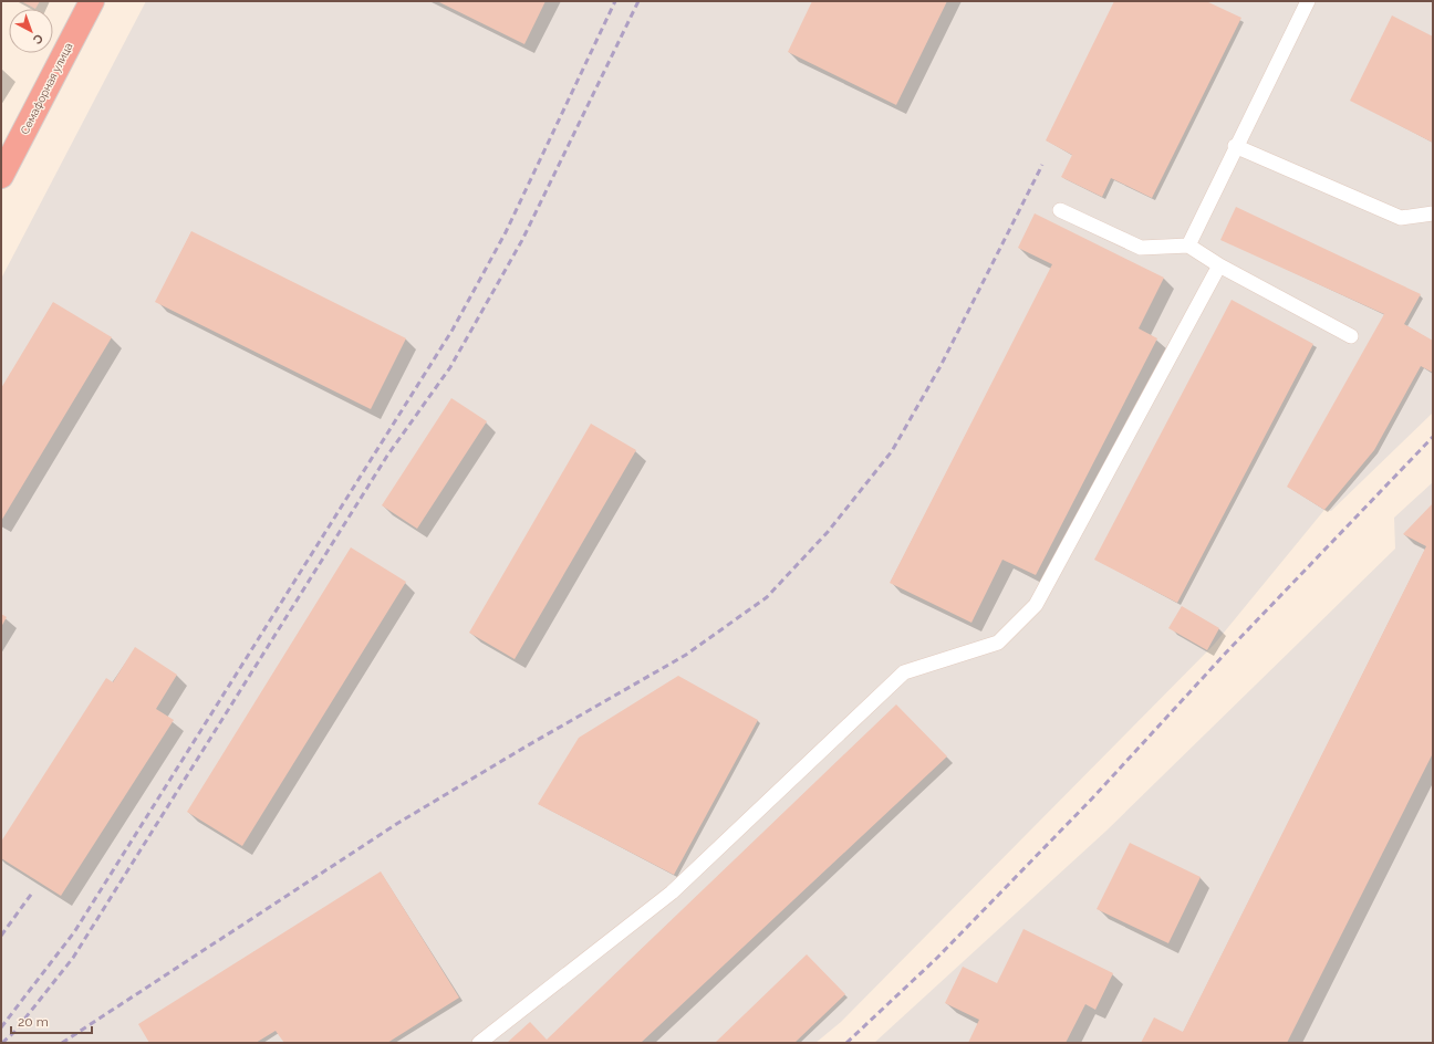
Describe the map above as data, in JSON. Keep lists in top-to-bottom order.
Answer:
{
  "streets": {
    "highway": ["Семафорная улица"]
  },
  "scale_bar": "20 m",
  "north": "bottom right"
}
